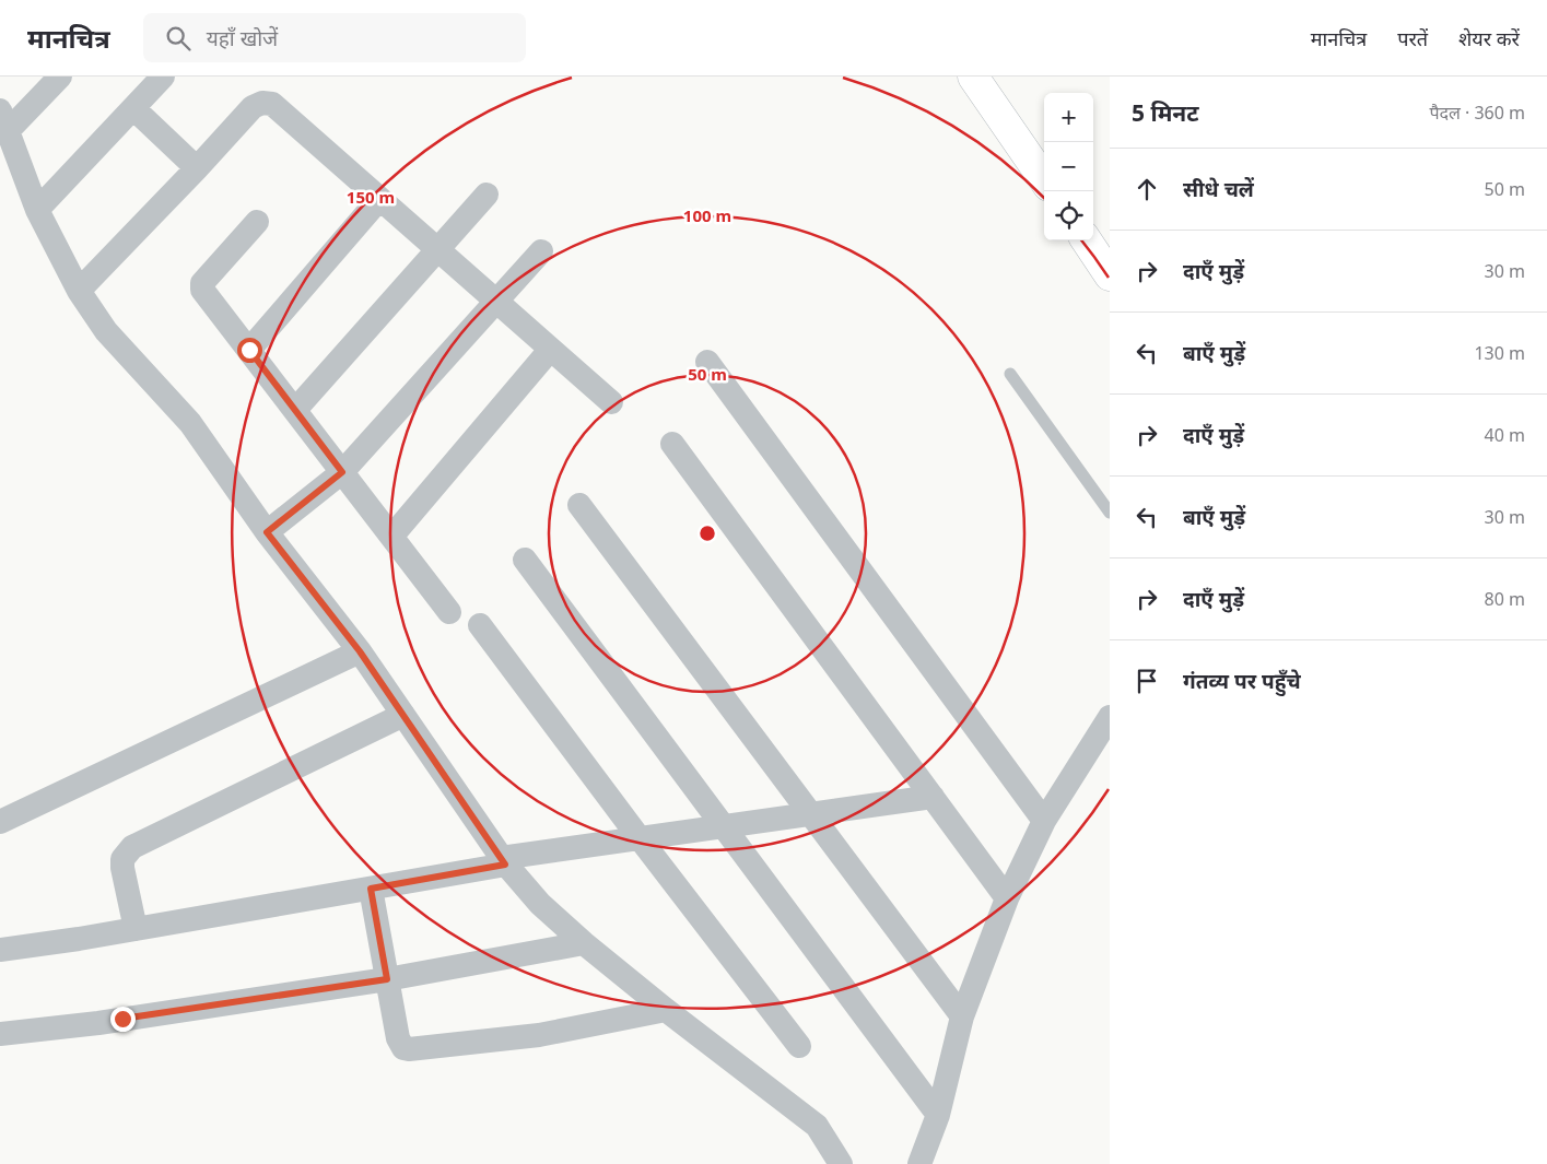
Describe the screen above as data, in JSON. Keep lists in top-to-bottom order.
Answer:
{
  "page": {
    "header": "मानचित्र",
    "search": "यहाँ खोजें",
    "nav": ["मानचित्र", "परतें", "शेयर करें"],
    "heading": ["5 मिनट", "पैदल · 360 m"],
    "map_buttons": ["+", "−"],
    "list": [
      ["सीधे चलें", "50 m"],
      ["दाएँ मुड़ें", "30 m"],
      ["बाएँ मुड़ें", "130 m"],
      ["दाएँ मुड़ें", "40 m"],
      ["बाएँ मुड़ें", "30 m"],
      ["दाएँ मुड़ें", "80 m"],
      "गंतव्य पर पहुँचे"
    ]
  },
  "rings": ["150 m", "100 m", "50 m"]
}
